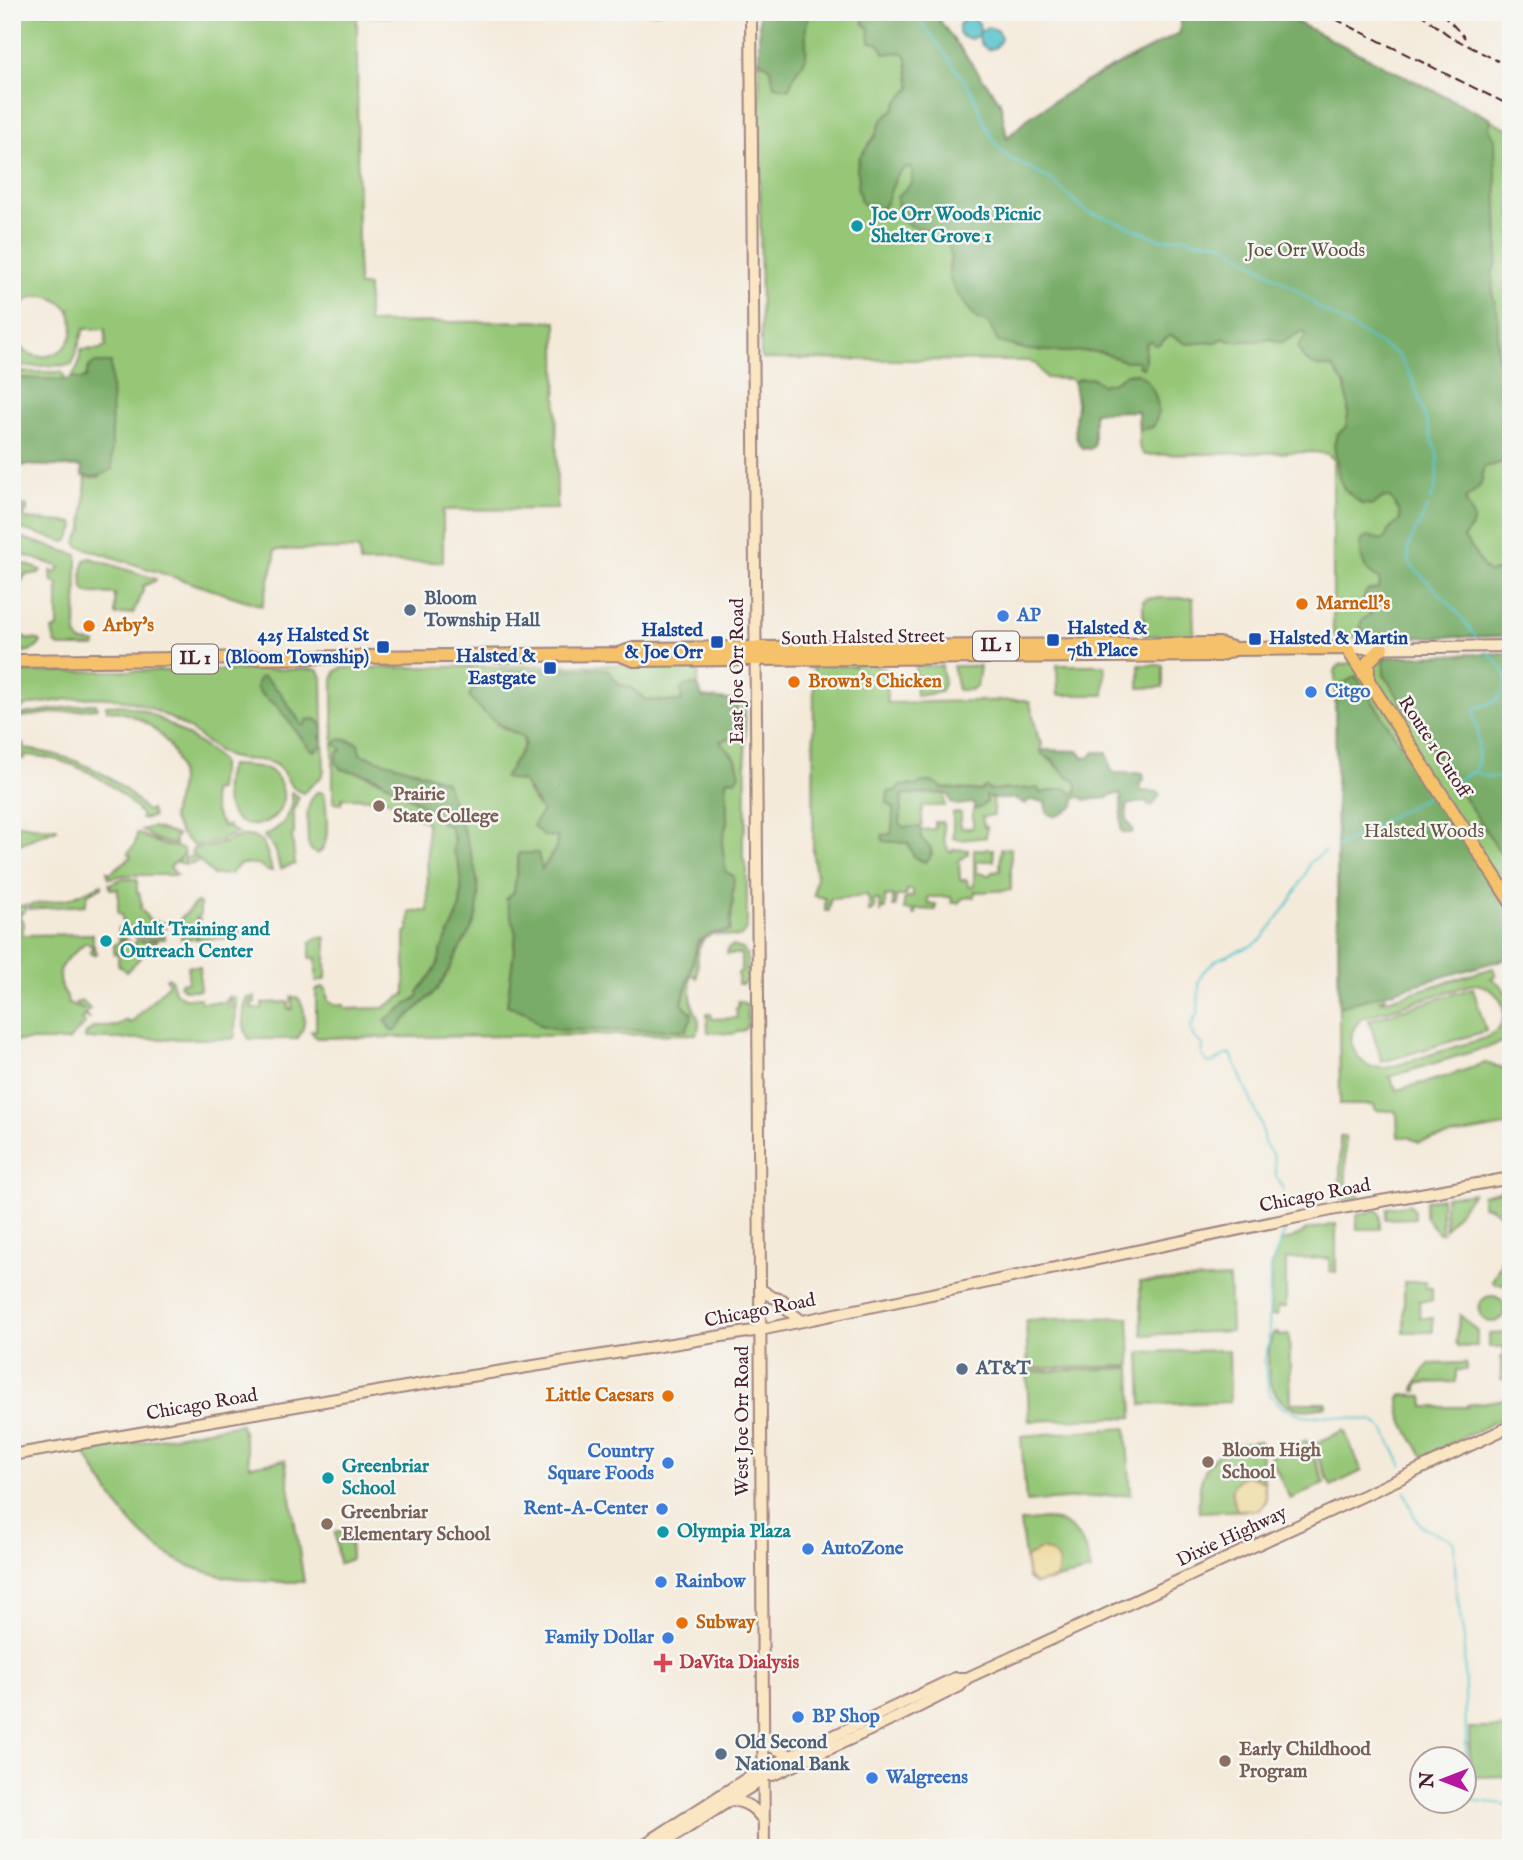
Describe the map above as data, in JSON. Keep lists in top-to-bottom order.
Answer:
{
  "streets": {
    "main road": ["South Halsted Street", "IL 1", "Route 1 Cutoff"],
    "street": [
      "East Joe Orr Road",
      "Chicago Road",
      "West Joe Orr Road",
      "Dixie Highway"
    ]
  },
  "crossings": [
    ["South Halsted Street", "East Joe Orr Road"],
    ["South Halsted Street", "Route 1 Cutoff"],
    ["East Joe Orr Road", "Chicago Road"],
    ["East Joe Orr Road", "West Joe Orr Road"],
    ["Chicago Road", "West Joe Orr Road"],
    ["West Joe Orr Road", "Dixie Highway"]
  ],
  "parks": ["Joe Orr Woods", "Halsted Woods"],
  "places": {
    "other": [
      "Joe Orr Woods Picnic Shelter Grove 1",
      "Marnell's",
      "Bloom Township Hall",
      "AP",
      "Arby's",
      "Brown's Chicken",
      "Citgo",
      "Prairie State College",
      "Adult Training and Outreach Center",
      "AT&T",
      "Little Caesars",
      "Bloom High School",
      "Country Square Foods",
      "Greenbriar School",
      "Rent-A-Center",
      "Greenbriar Elementary School",
      "Olympia Plaza",
      "AutoZone",
      "Rainbow",
      "Subway",
      "Family Dollar",
      "BP Shop",
      "Old Second National Bank",
      "Early Childhood Program",
      "Walgreens"
    ],
    "transit": [
      "Halsted & Martin",
      "Halsted & 7th Place",
      "Halsted & Joe Orr",
      "425 Halsted St (Bloom Township)",
      "Halsted & Eastgate"
    ],
    "health": ["DaVita Dialysis"]
  },
  "north": "left"
}
